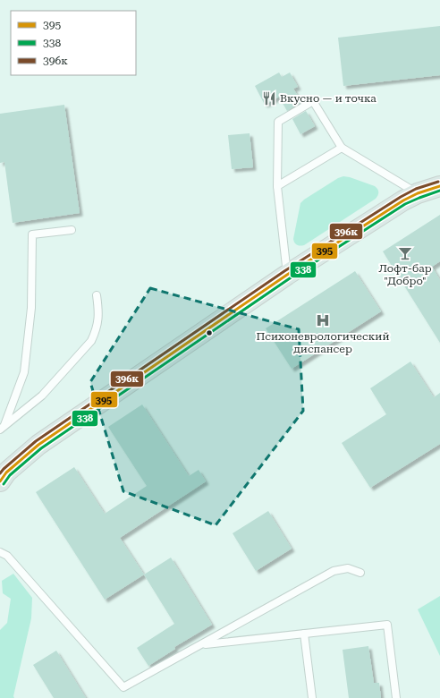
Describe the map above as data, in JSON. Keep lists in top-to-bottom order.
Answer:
{
  "places": {
    "restaurant": ["Вкусно — и точка"],
    "bar": ["Лофт-бар \"Добро\""],
    "hospital": ["Психоневрологический диспансер"]
  },
  "lines": ["transit line 396к", "transit line 395", "transit line 338"],
  "legend": ["395", "338", "396к"]
}
